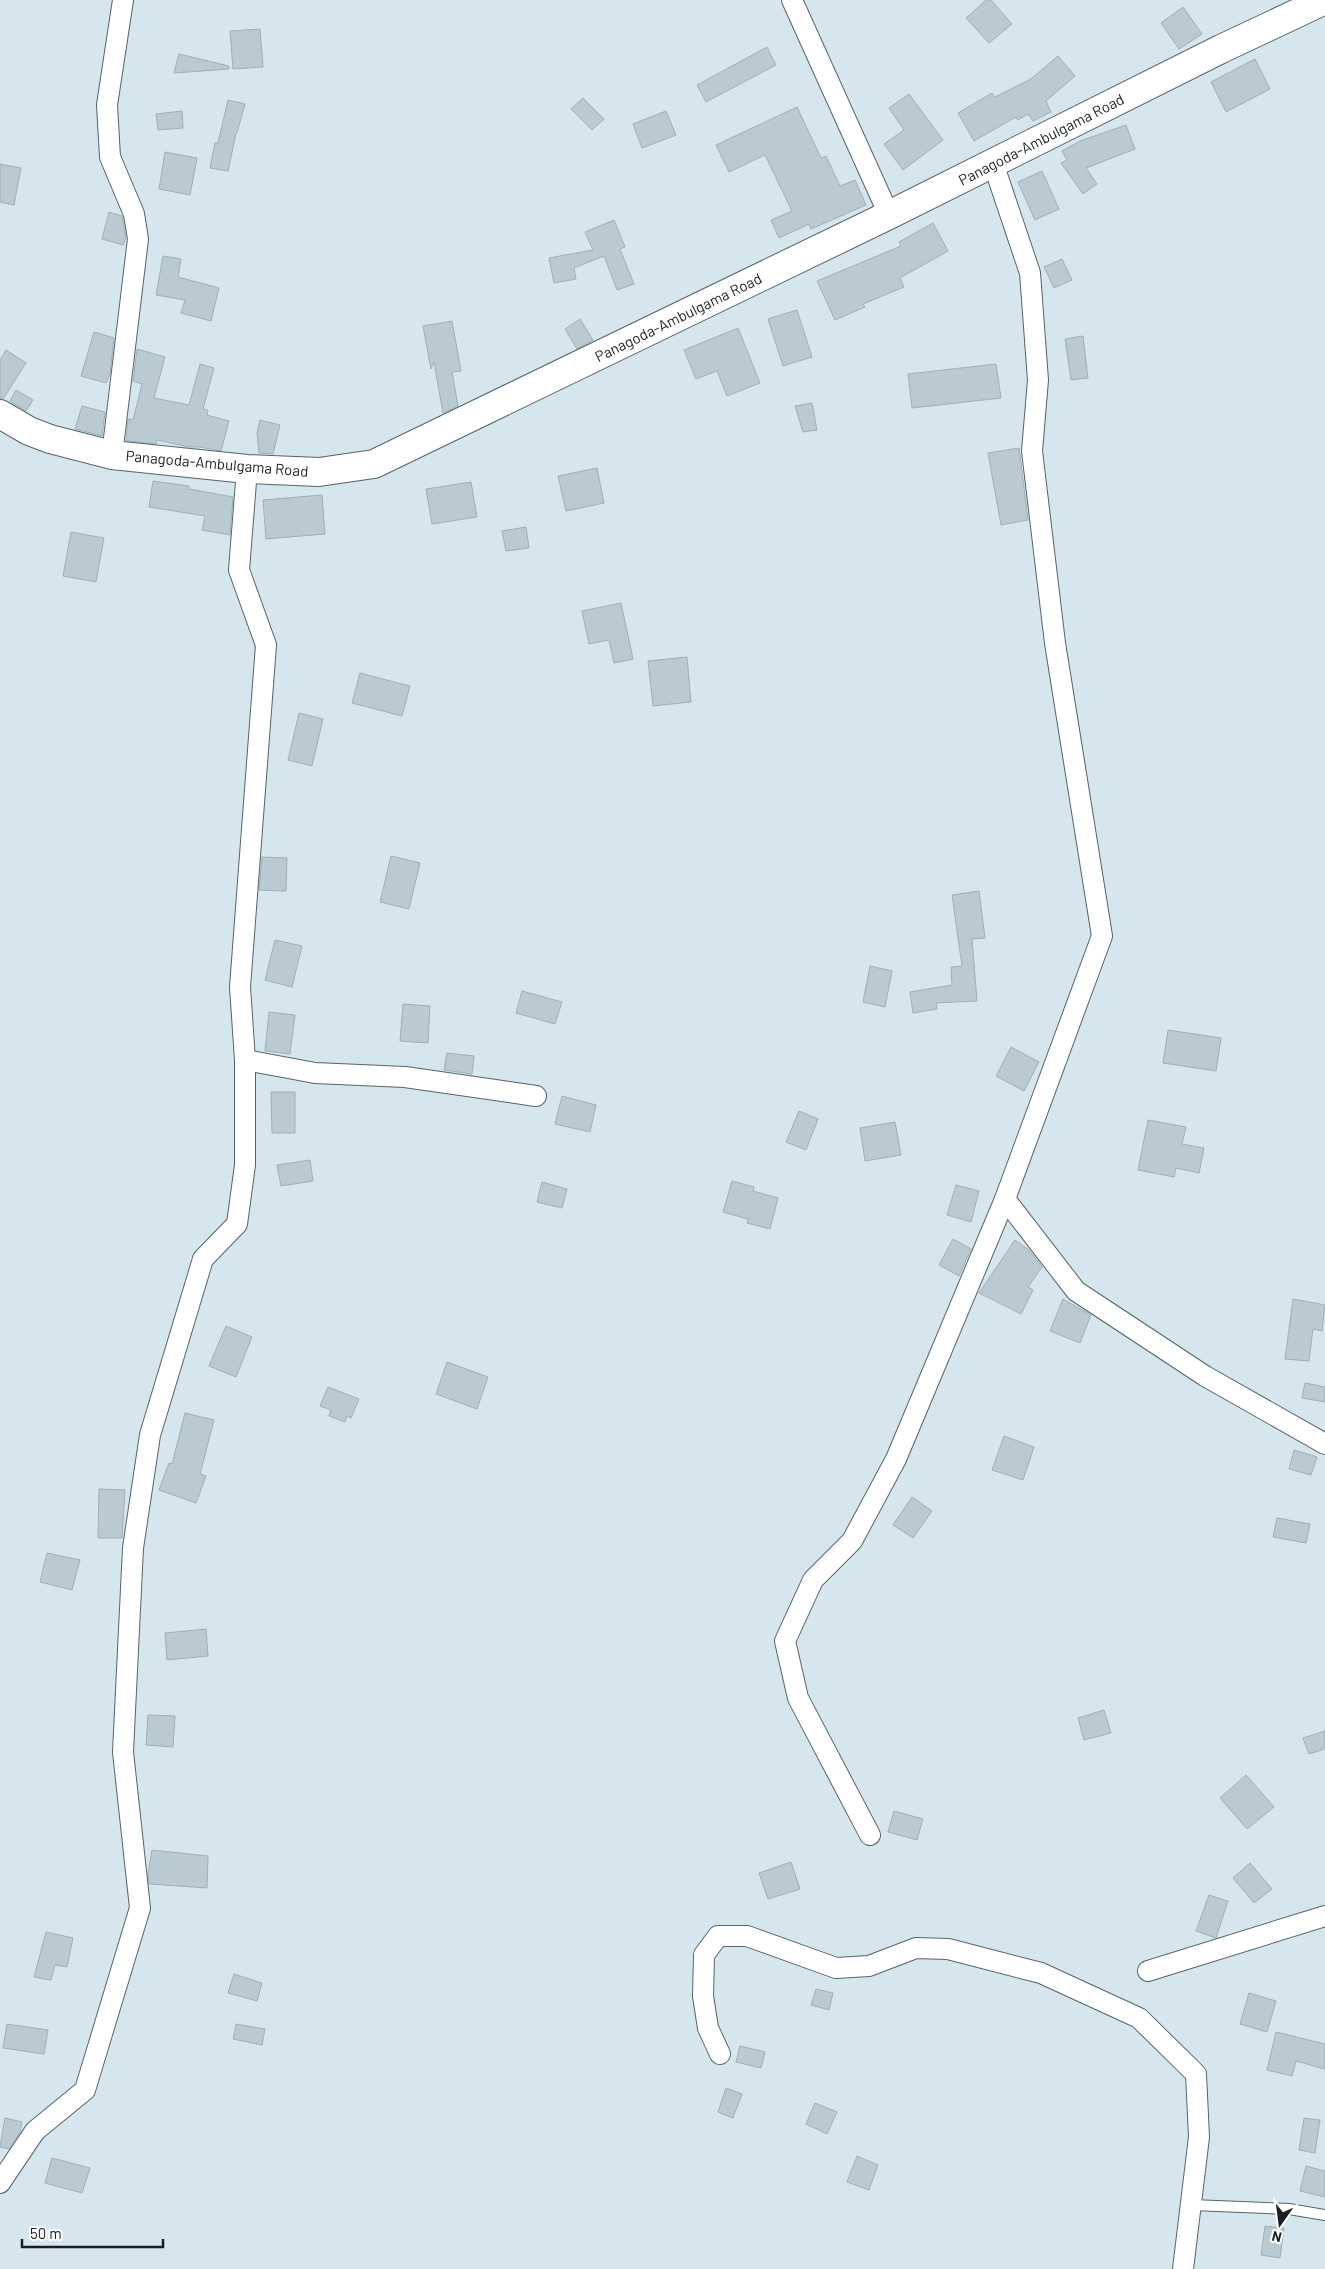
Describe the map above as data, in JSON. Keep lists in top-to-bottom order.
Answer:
{
  "streets": {
    "main road": ["Panagoda-Ambulgama Road"]
  },
  "scale_bar": "50 m",
  "north": "bottom"
}
